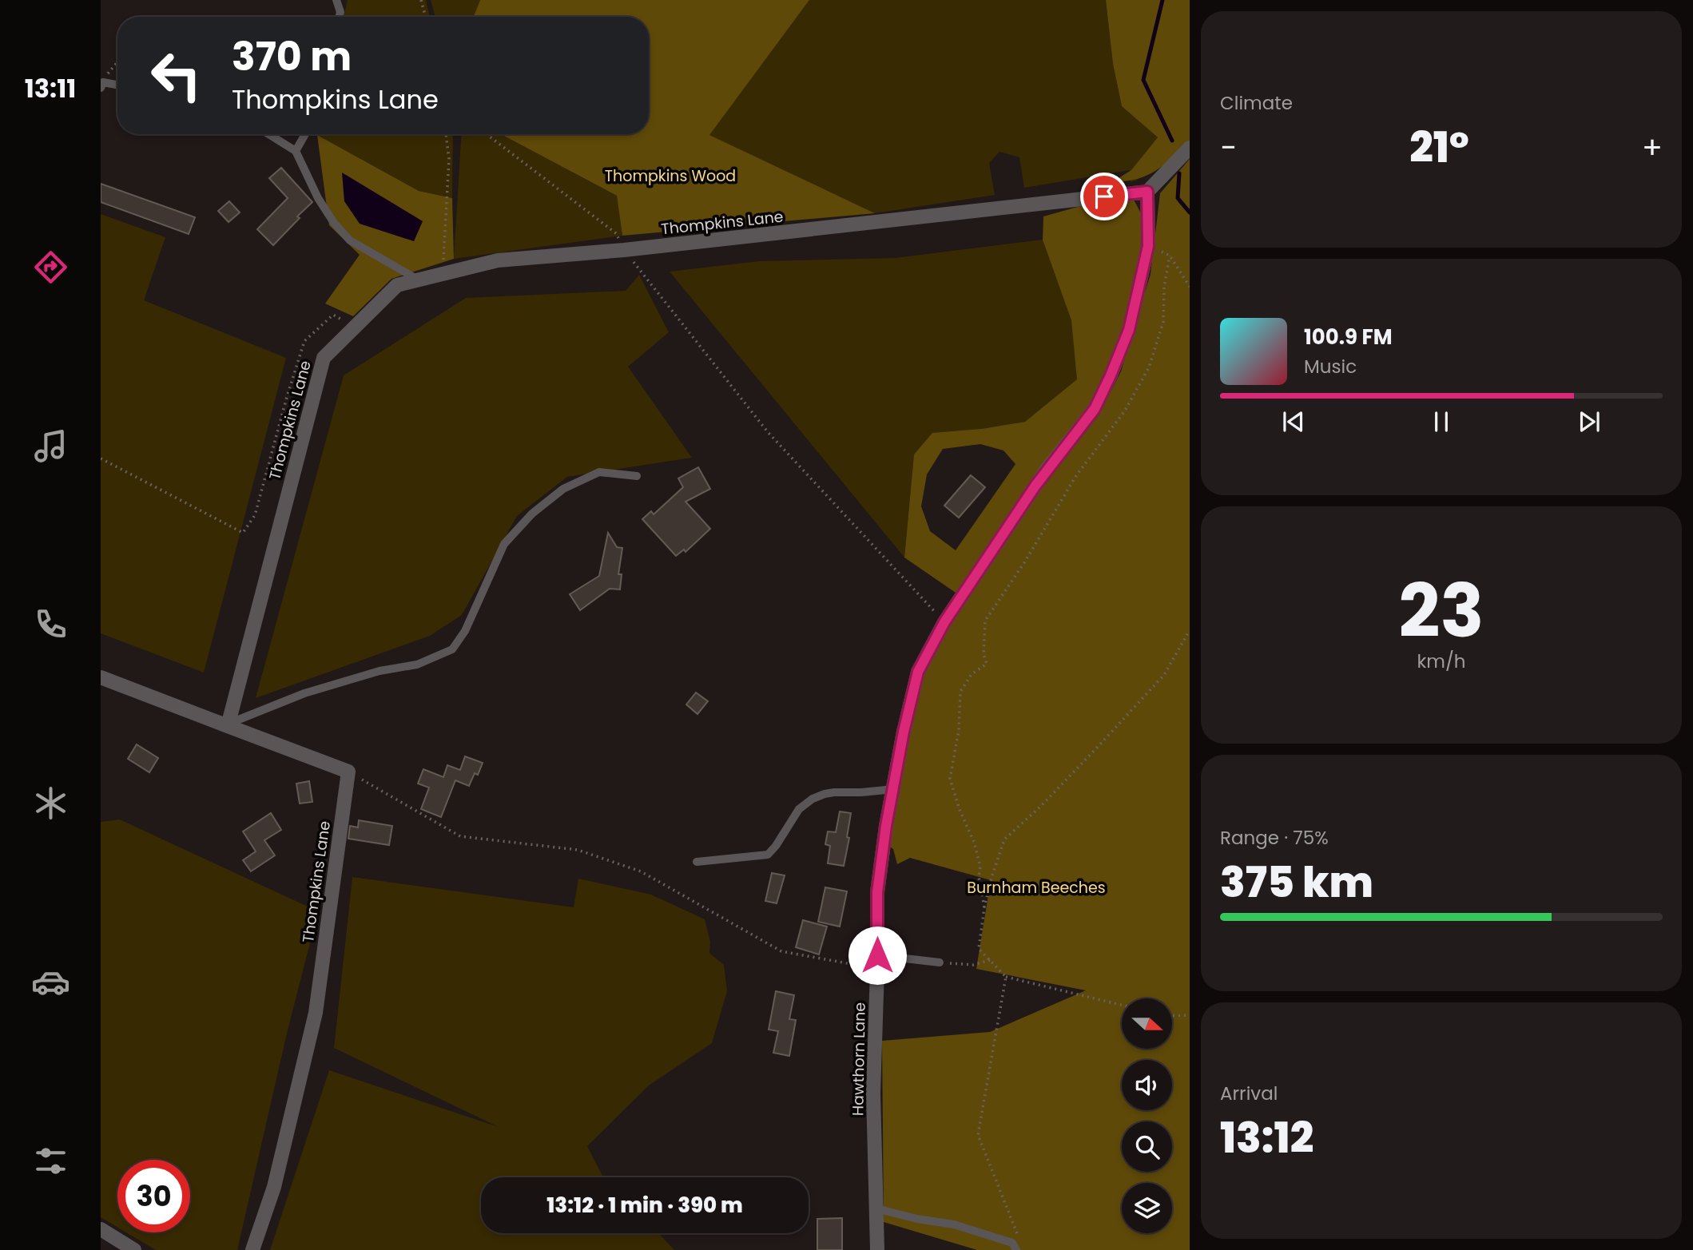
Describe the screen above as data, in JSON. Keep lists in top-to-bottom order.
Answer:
{
  "streets": {
    "street": ["Thompkins Lane", "Hawthorn Lane"]
  },
  "crossings": [
    ["Thompkins Lane", "Hawthorn Lane"]
  ],
  "parks": ["Thompkins Wood", "Burnham Beeches"],
  "north": "right",
  "page": {
    "tabs": "13:11",
    "tile": [
      "Climate",
      ["23", "km/h"],
      ["Range · 75%", "375 km"],
      ["Arrival", "13:12"]
    ],
    "turn": ["370 m", "Thompkins Lane"],
    "heat": ["−", "21°", "+"],
    "song": ["100.9 FM", "Music"],
    "limit": "30",
    "trip": "13:12 · 1 min · 390 m"
  }
}
